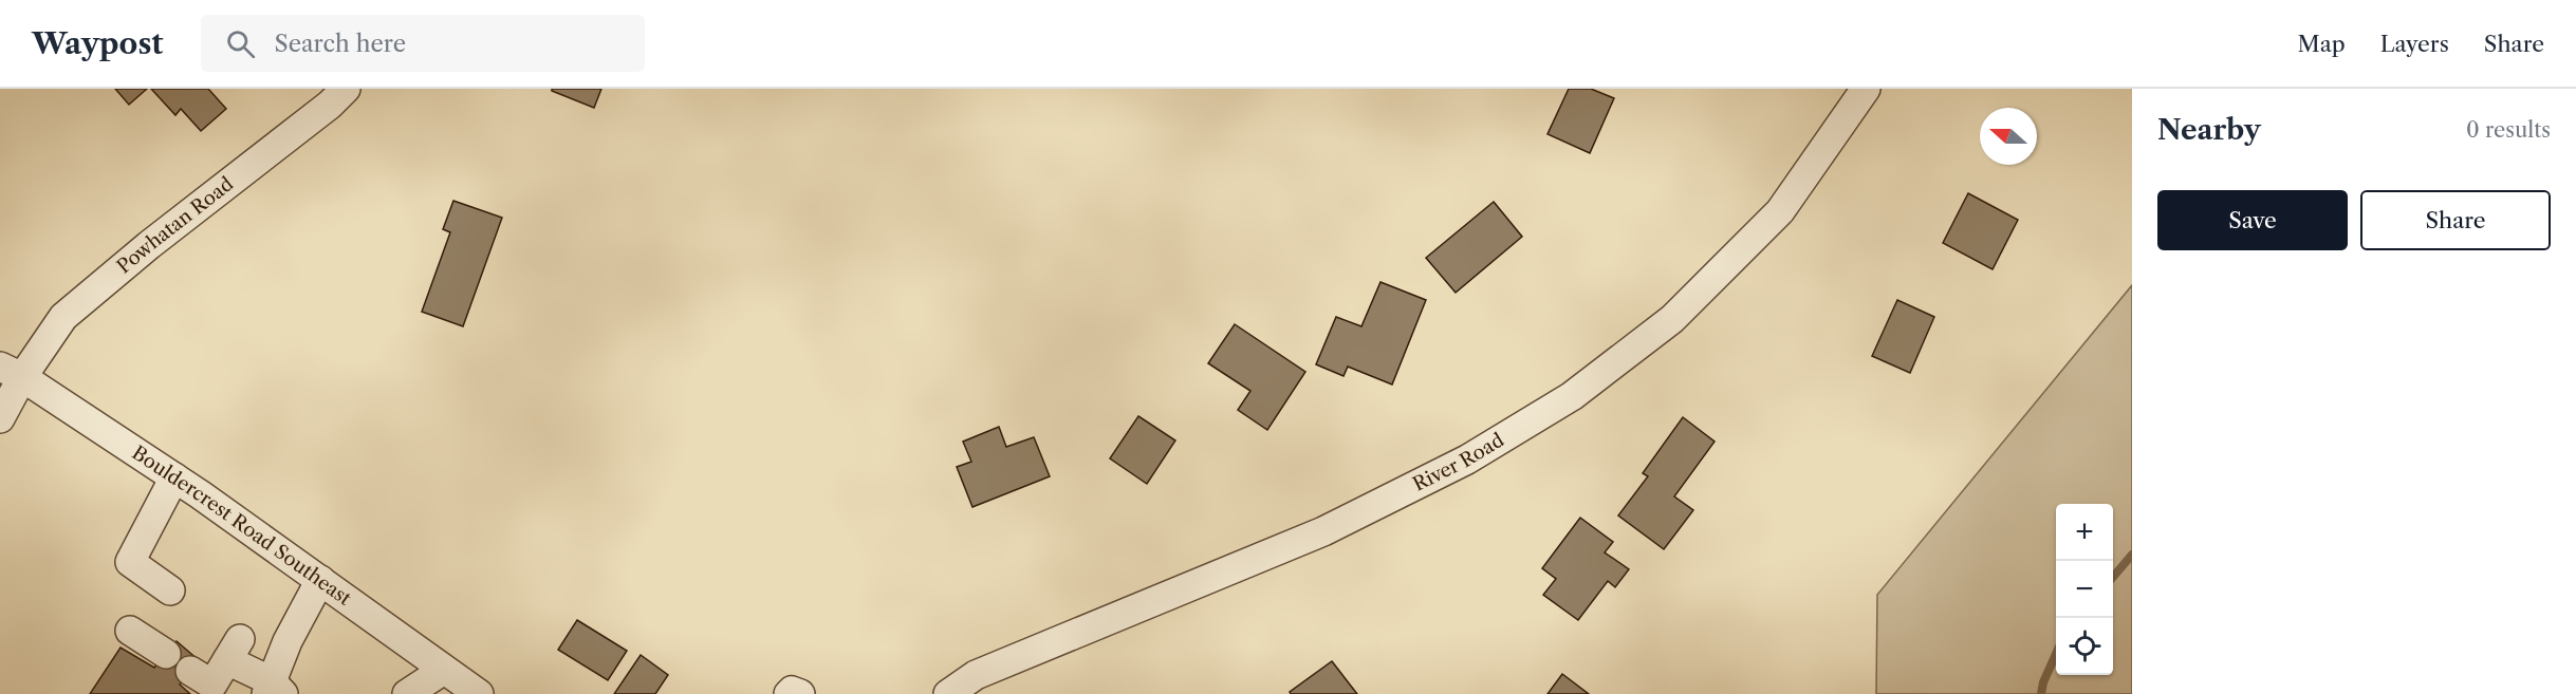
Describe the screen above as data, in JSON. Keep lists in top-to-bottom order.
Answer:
{
  "streets": {
    "street": ["Powhatan Road", "River Road", "Bouldercrest Road Southeast"]
  },
  "crossings": [
    ["Powhatan Road", "Bouldercrest Road Southeast"]
  ],
  "north": "left",
  "page": {
    "header": "Waypost",
    "search": "Search here",
    "nav": ["Map", "Layers", "Share"],
    "heading": ["Nearby", "0 results"],
    "buttons": ["Save", "Share"],
    "map_buttons": ["+", "−"]
  }
}
